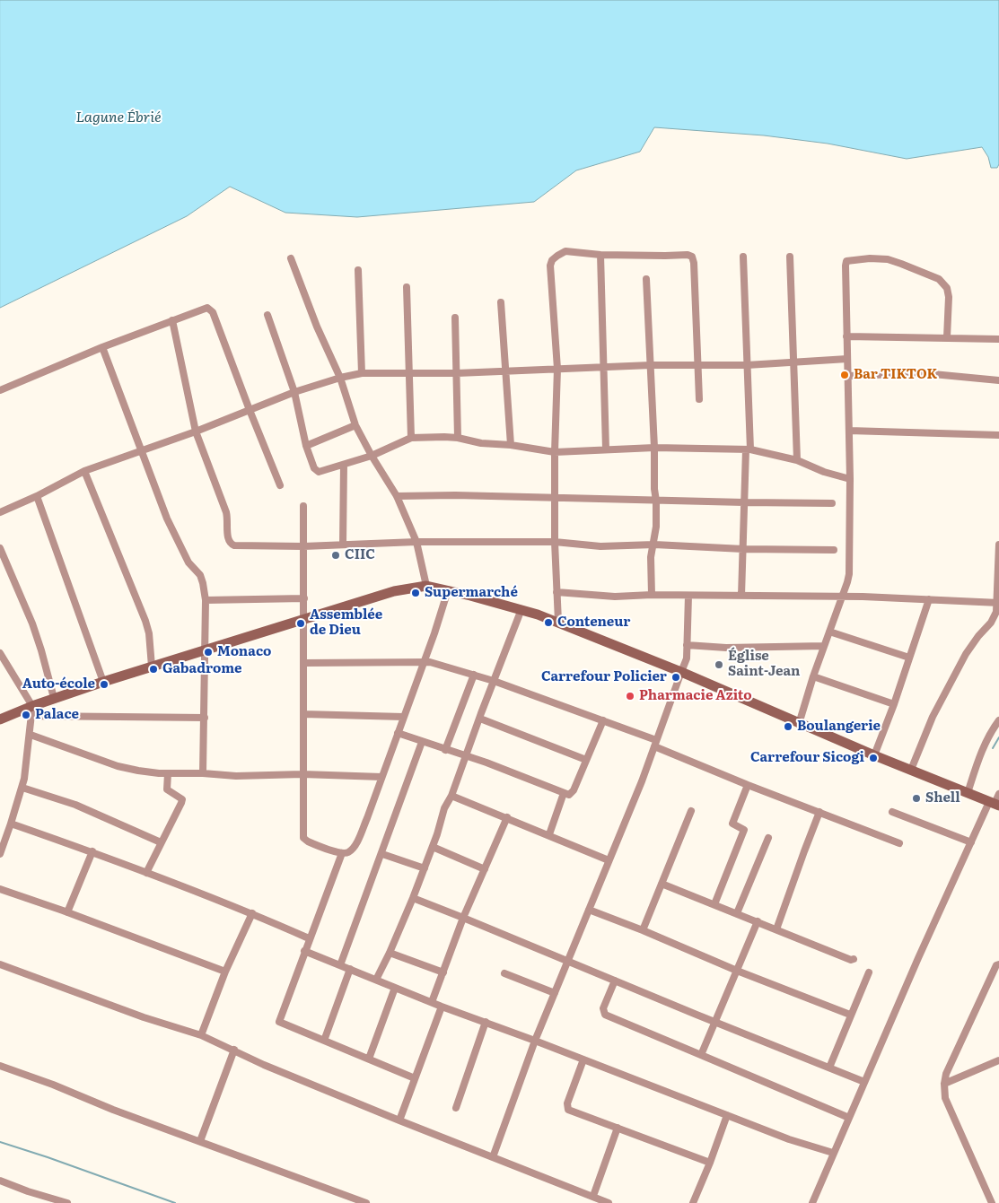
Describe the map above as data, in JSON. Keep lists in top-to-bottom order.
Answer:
{
  "water": ["Lagune Ébrié"],
  "places": [
    "Bar TIKTOK",
    "CIIC",
    "Supermarché",
    "Conteneur",
    "Assemblée de Dieu",
    "Monaco",
    "Église Saint-Jean",
    "Gabadrome",
    "Carrefour Policier",
    "Auto-école",
    "Pharmacie Azito",
    "Palace",
    "Boulangerie",
    "Carrefour Sicogi",
    "Shell"
  ]
}
